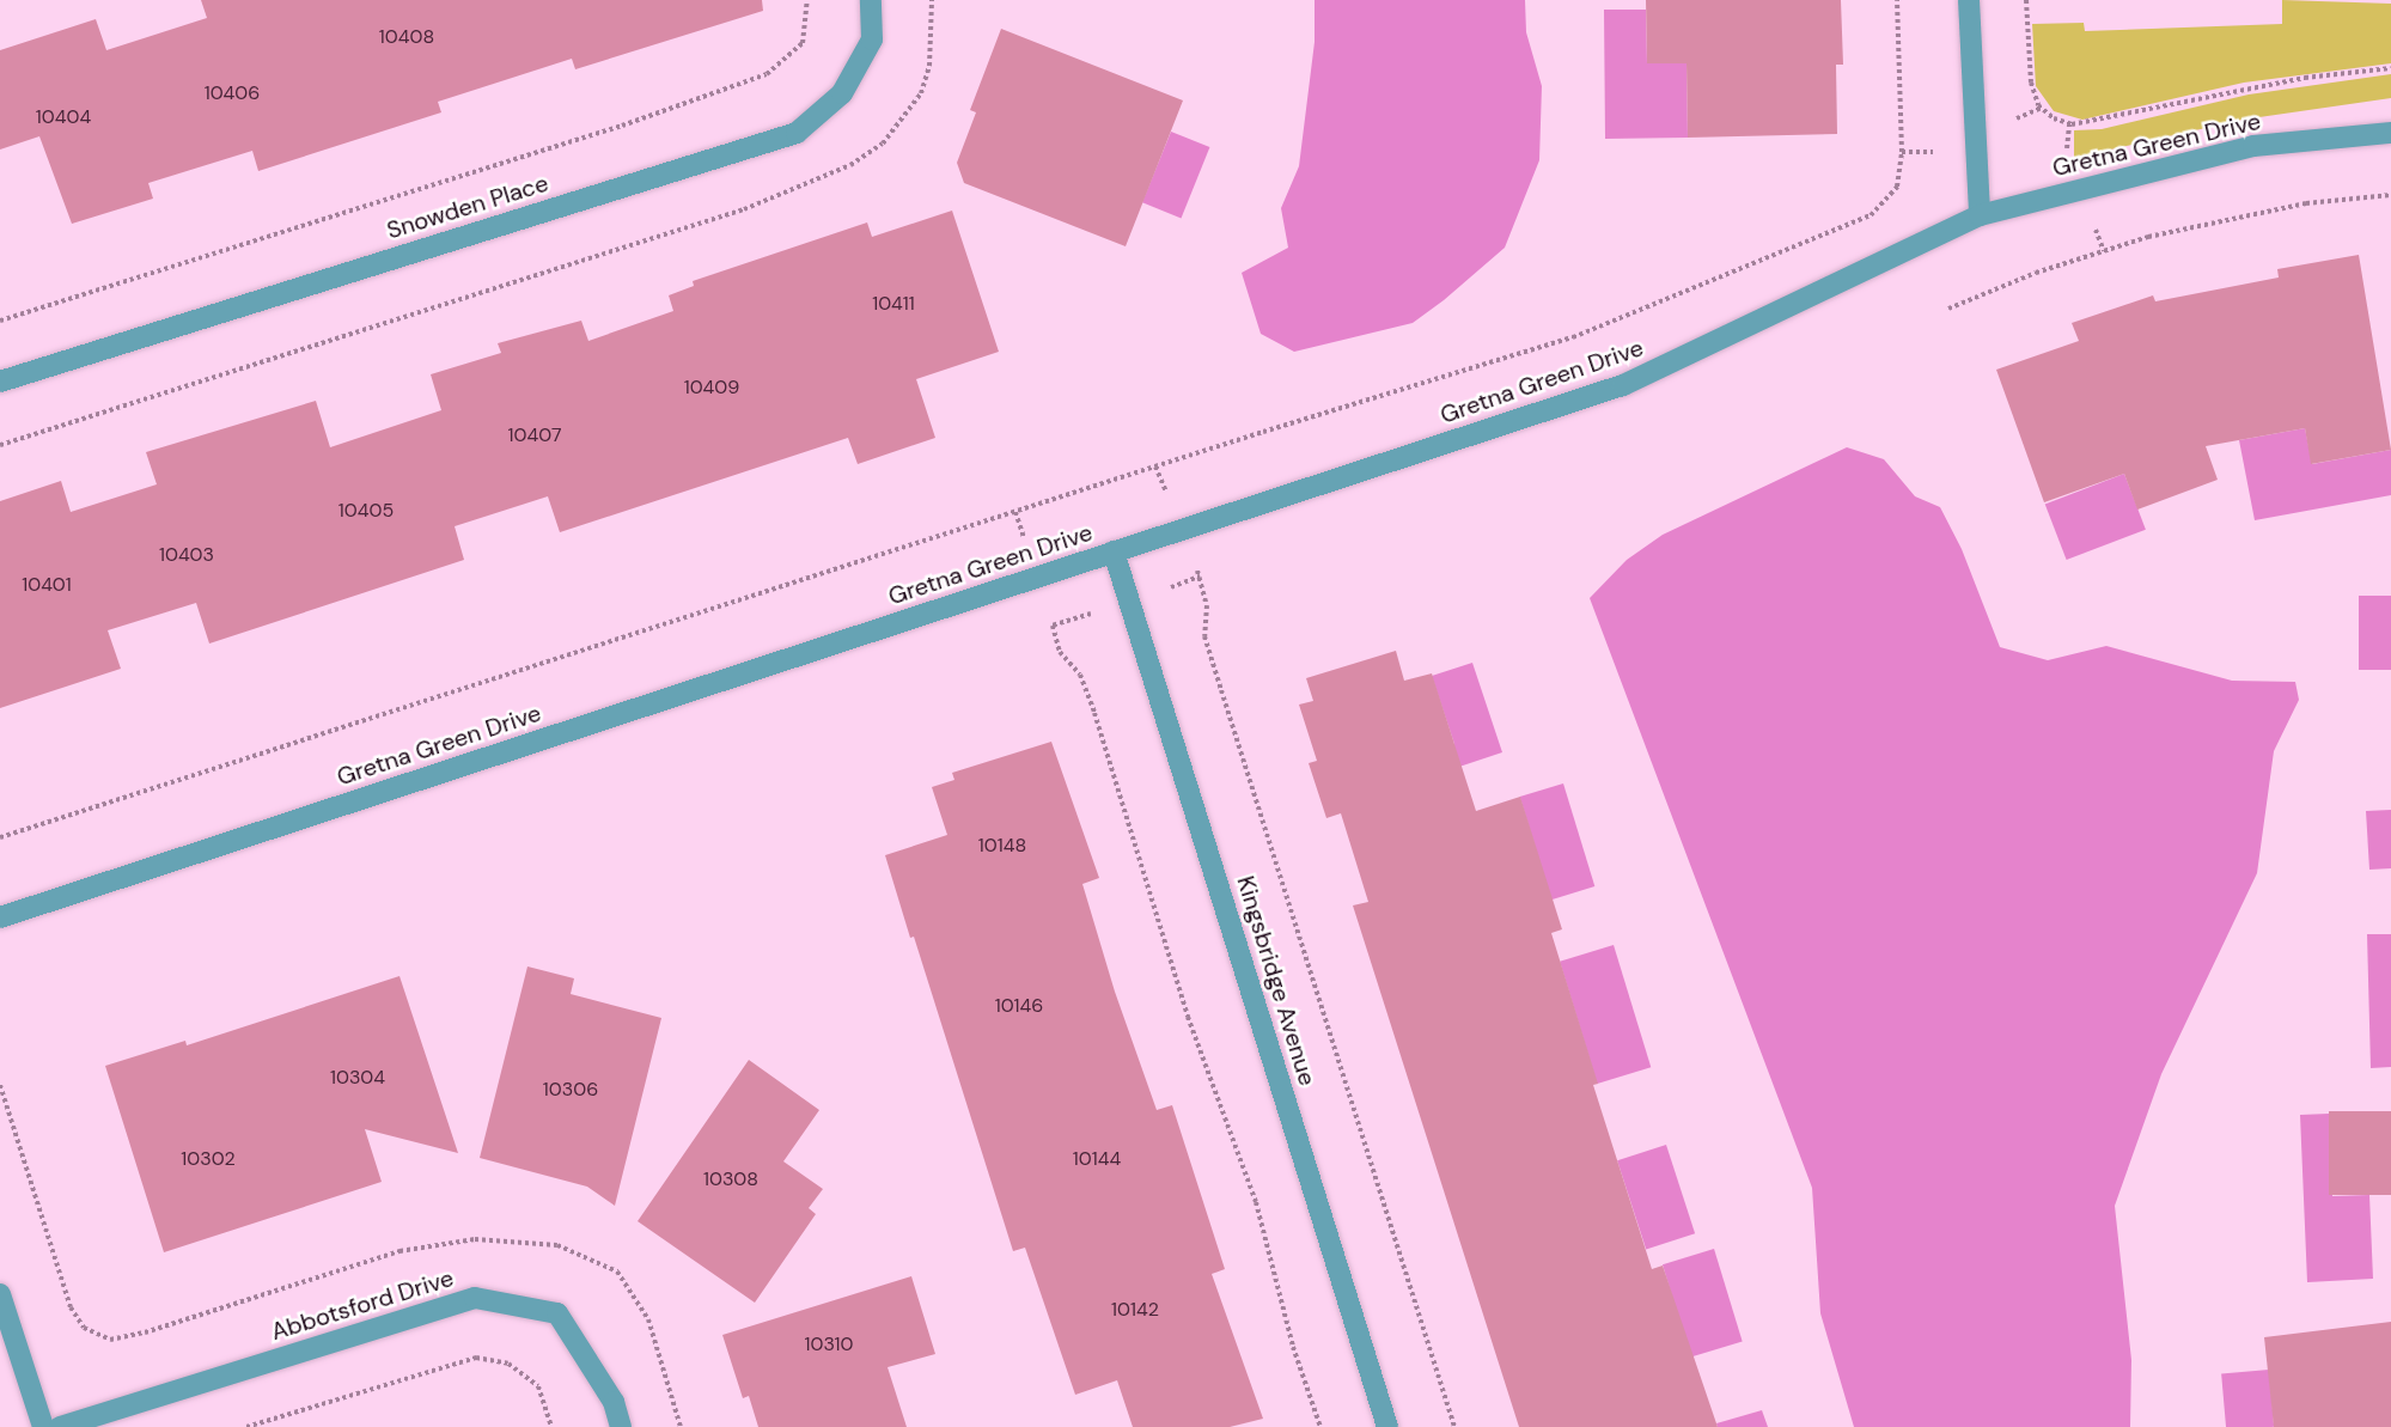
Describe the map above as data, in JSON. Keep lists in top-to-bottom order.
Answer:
{
  "streets": {
    "street": [
      "Gretna Green Drive",
      "Snowden Place",
      "Kingsbridge Avenue",
      "Abbotsford Drive"
    ]
  },
  "crossings": [
    ["Gretna Green Drive", "Kingsbridge Avenue"]
  ],
  "house_numbers": [
    "10408",
    "10406",
    "10404",
    "10411",
    "10409",
    "10407",
    "10405",
    "10403",
    "10401",
    "10148",
    "10146",
    "10304",
    "10306",
    "10302",
    "10144",
    "10308",
    "10142",
    "10310"
  ]
}
